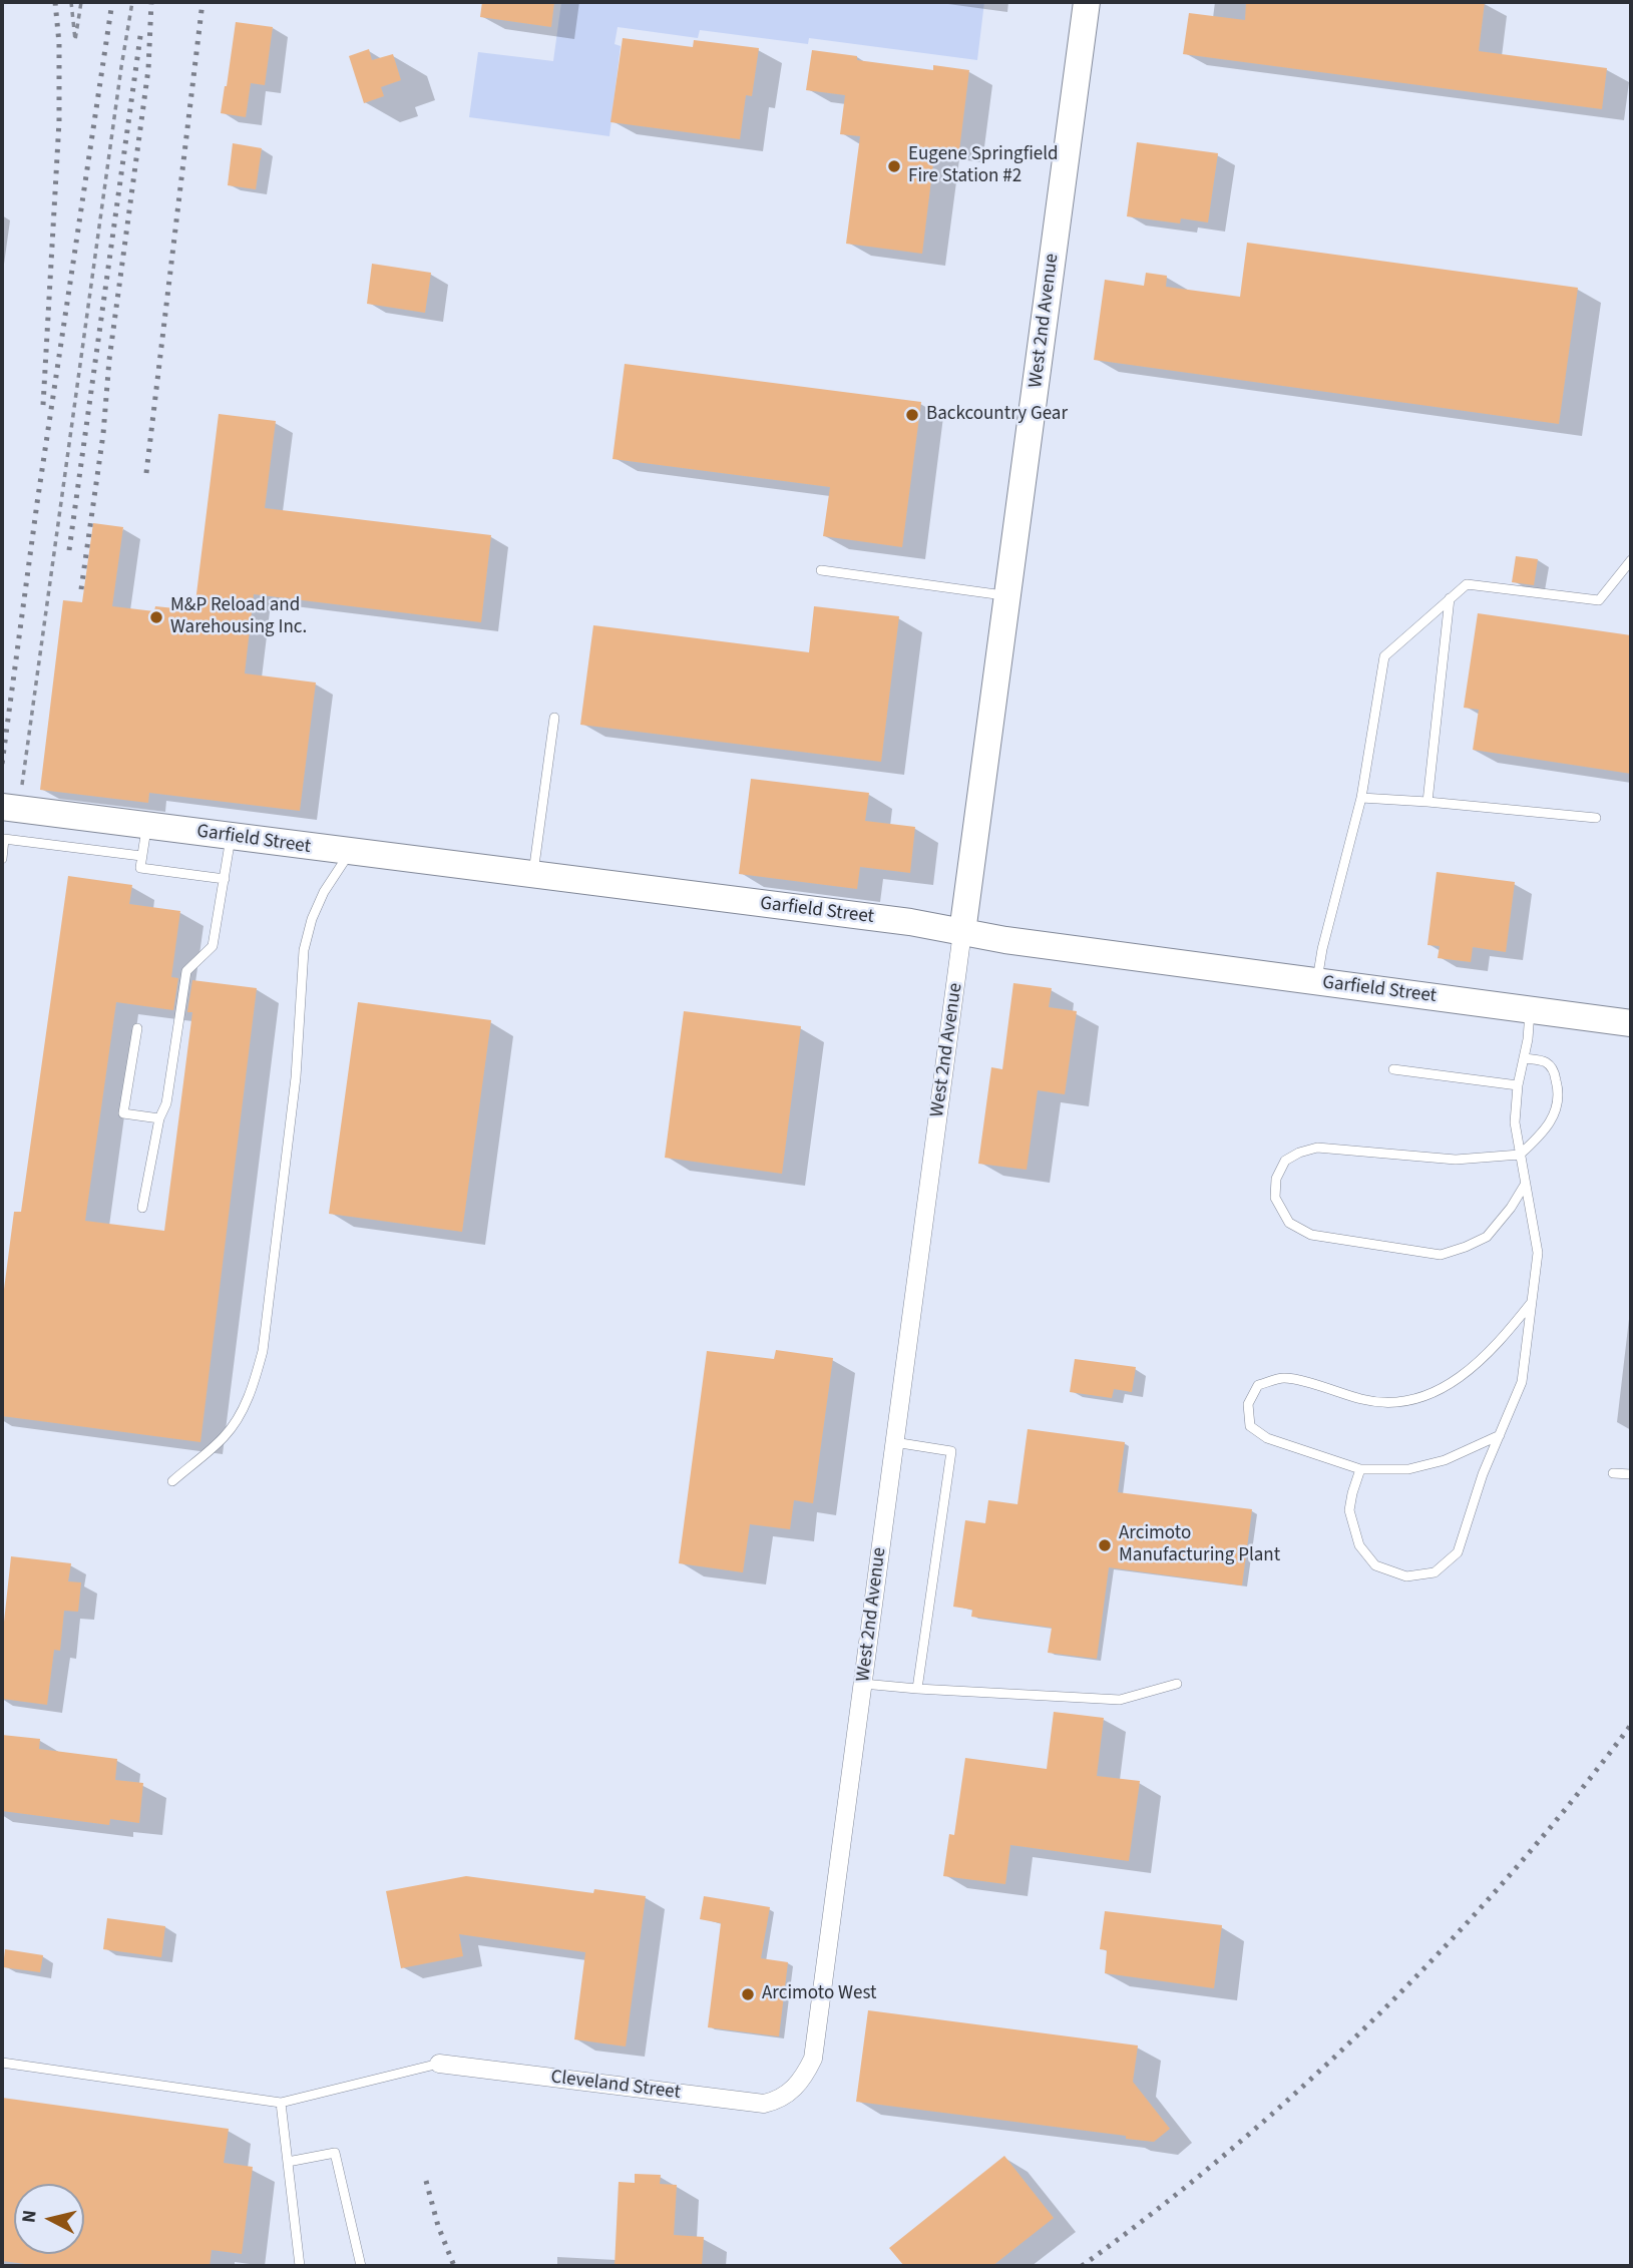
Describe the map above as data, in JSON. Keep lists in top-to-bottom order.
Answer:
{
  "streets": {
    "street": ["West 2nd Avenue", "Garfield Street", "Cleveland Street"]
  },
  "crossings": [
    ["West 2nd Avenue", "Garfield Street"],
    ["West 2nd Avenue", "Cleveland Street"]
  ],
  "places": [
    "Eugene Springfield Fire Station #2",
    "Backcountry Gear",
    "M&P Reload and Warehousing Inc.",
    "Arcimoto Manufacturing Plant",
    "Arcimoto West"
  ],
  "north": "left"
}
